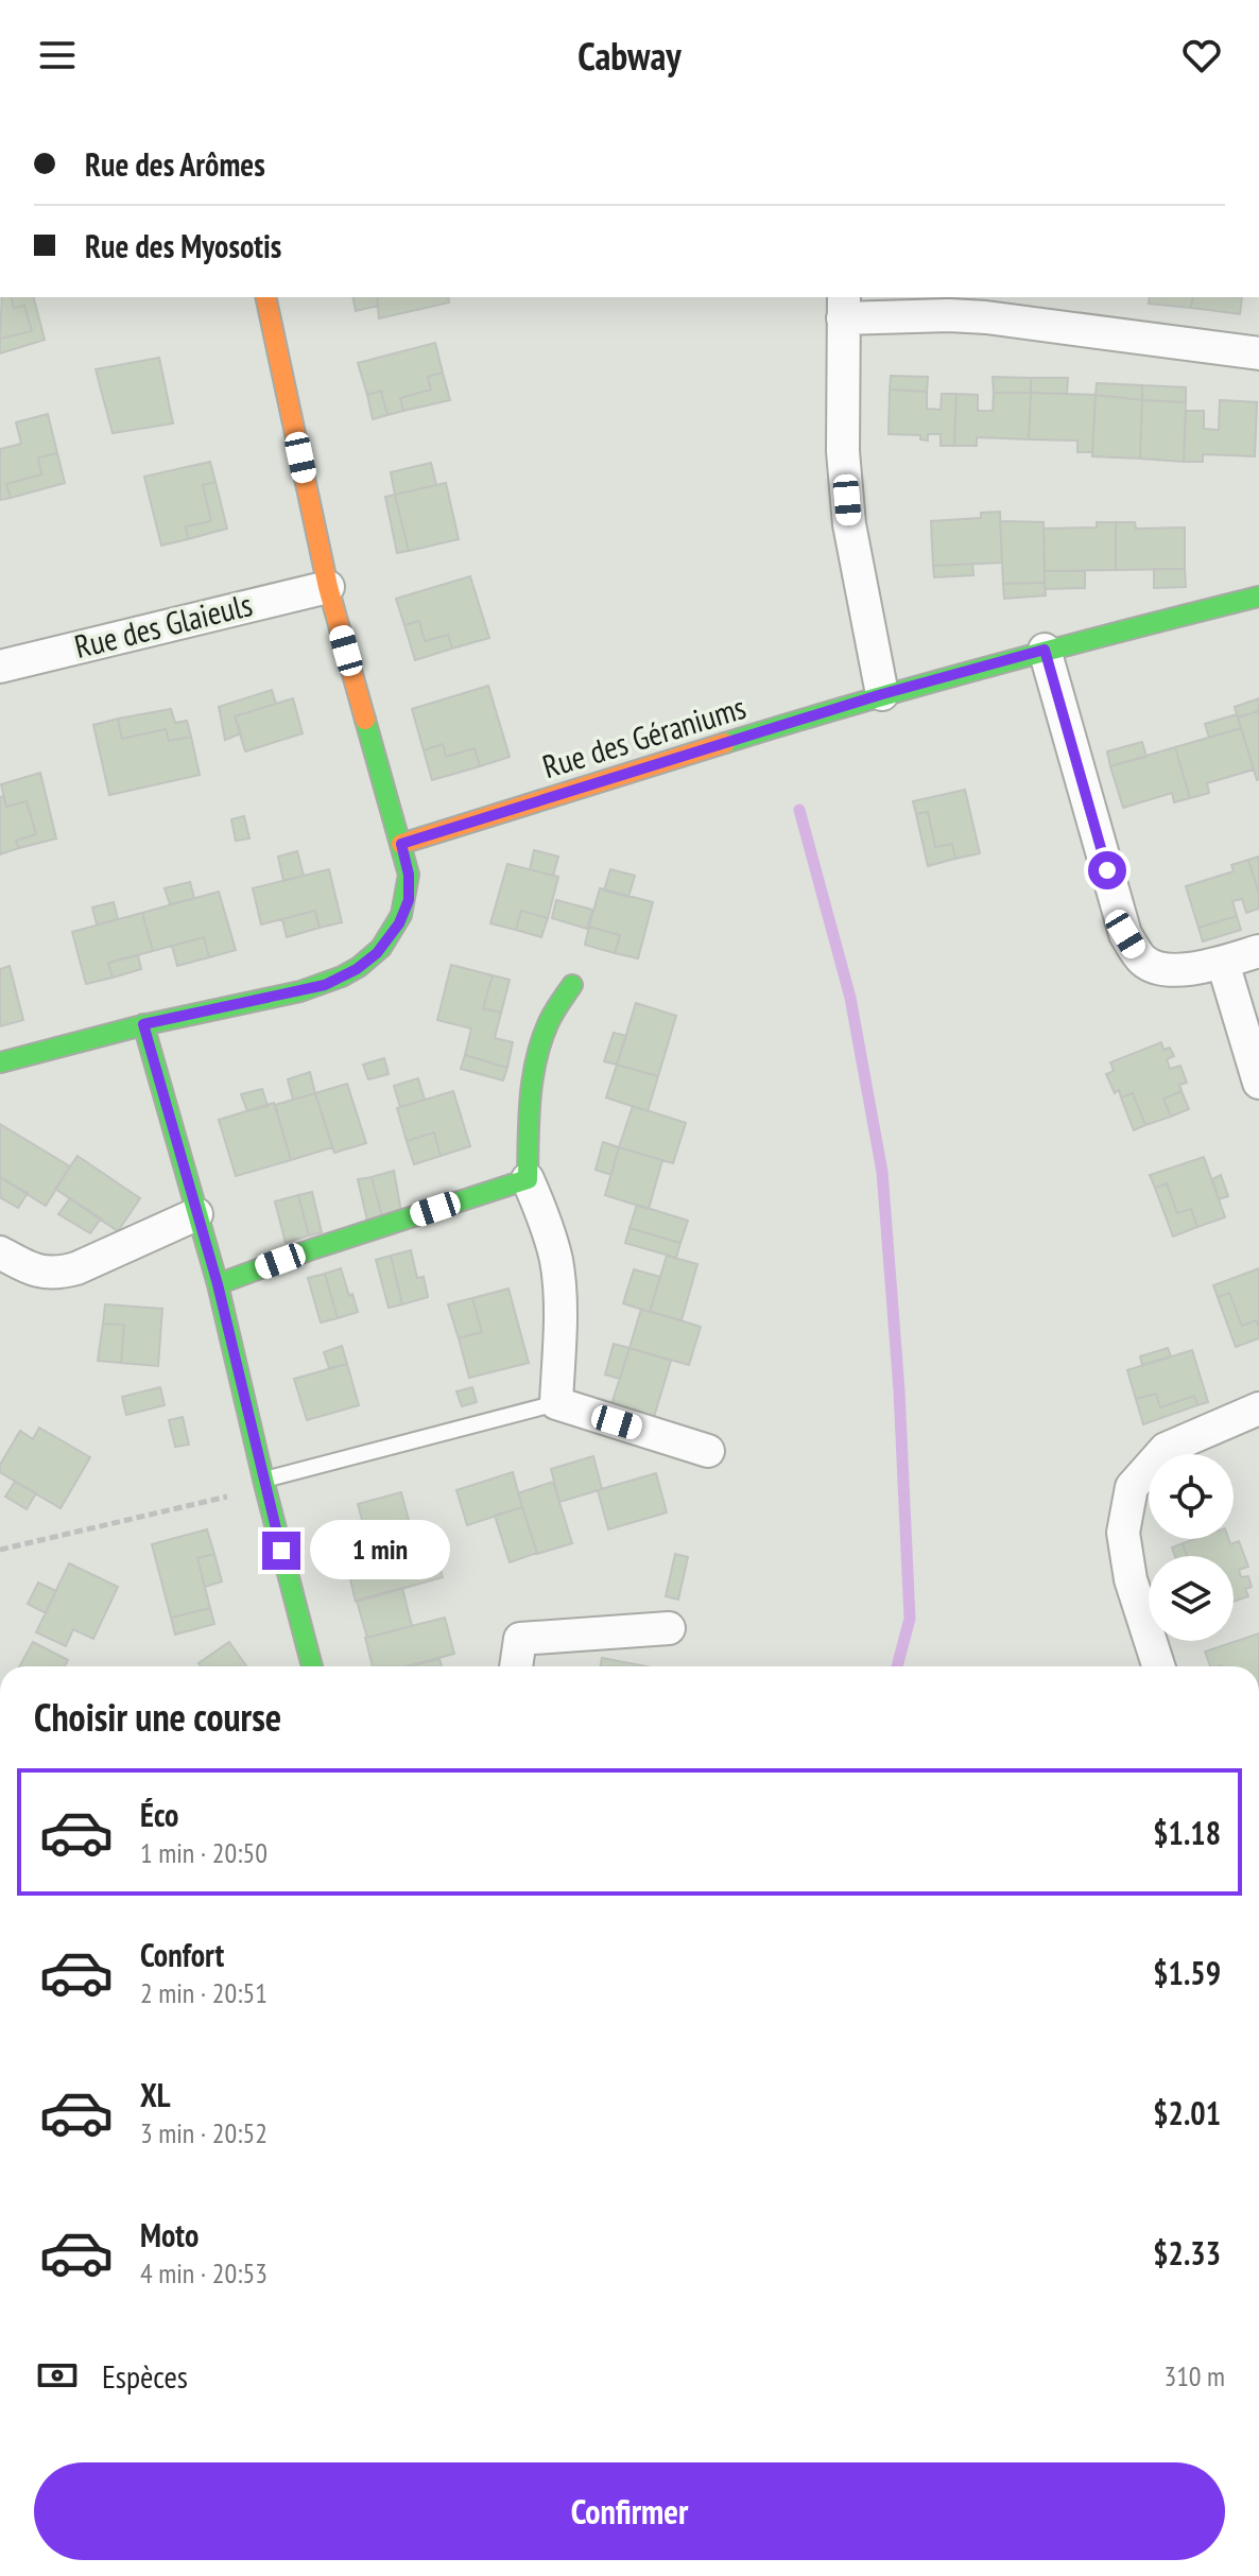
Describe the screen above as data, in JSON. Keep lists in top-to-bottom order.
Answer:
{
  "streets": {
    "street": ["Rue des Glaieuls", "Rue des Géraniums"]
  },
  "page": {
    "header": "Cabway",
    "banner": ["Rue des Arômes", "Rue des Myosotis"],
    "bubble": "1 min",
    "heading": "Choisir une course",
    "list": [
      {
        "name": "Éco",
        "note": "1 min · 20:50",
        "value": "$1.18"
      },
      {
        "name": "Confort",
        "note": "2 min · 20:51",
        "value": "$1.59"
      },
      {
        "name": "XL",
        "note": "3 min · 20:52",
        "value": "$2.01"
      },
      {
        "name": "Moto",
        "note": "4 min · 20:53",
        "value": "$2.33"
      }
    ],
    "pay": ["Espèces", "310 m"],
    "buttons": "Confirmer"
  }
}
